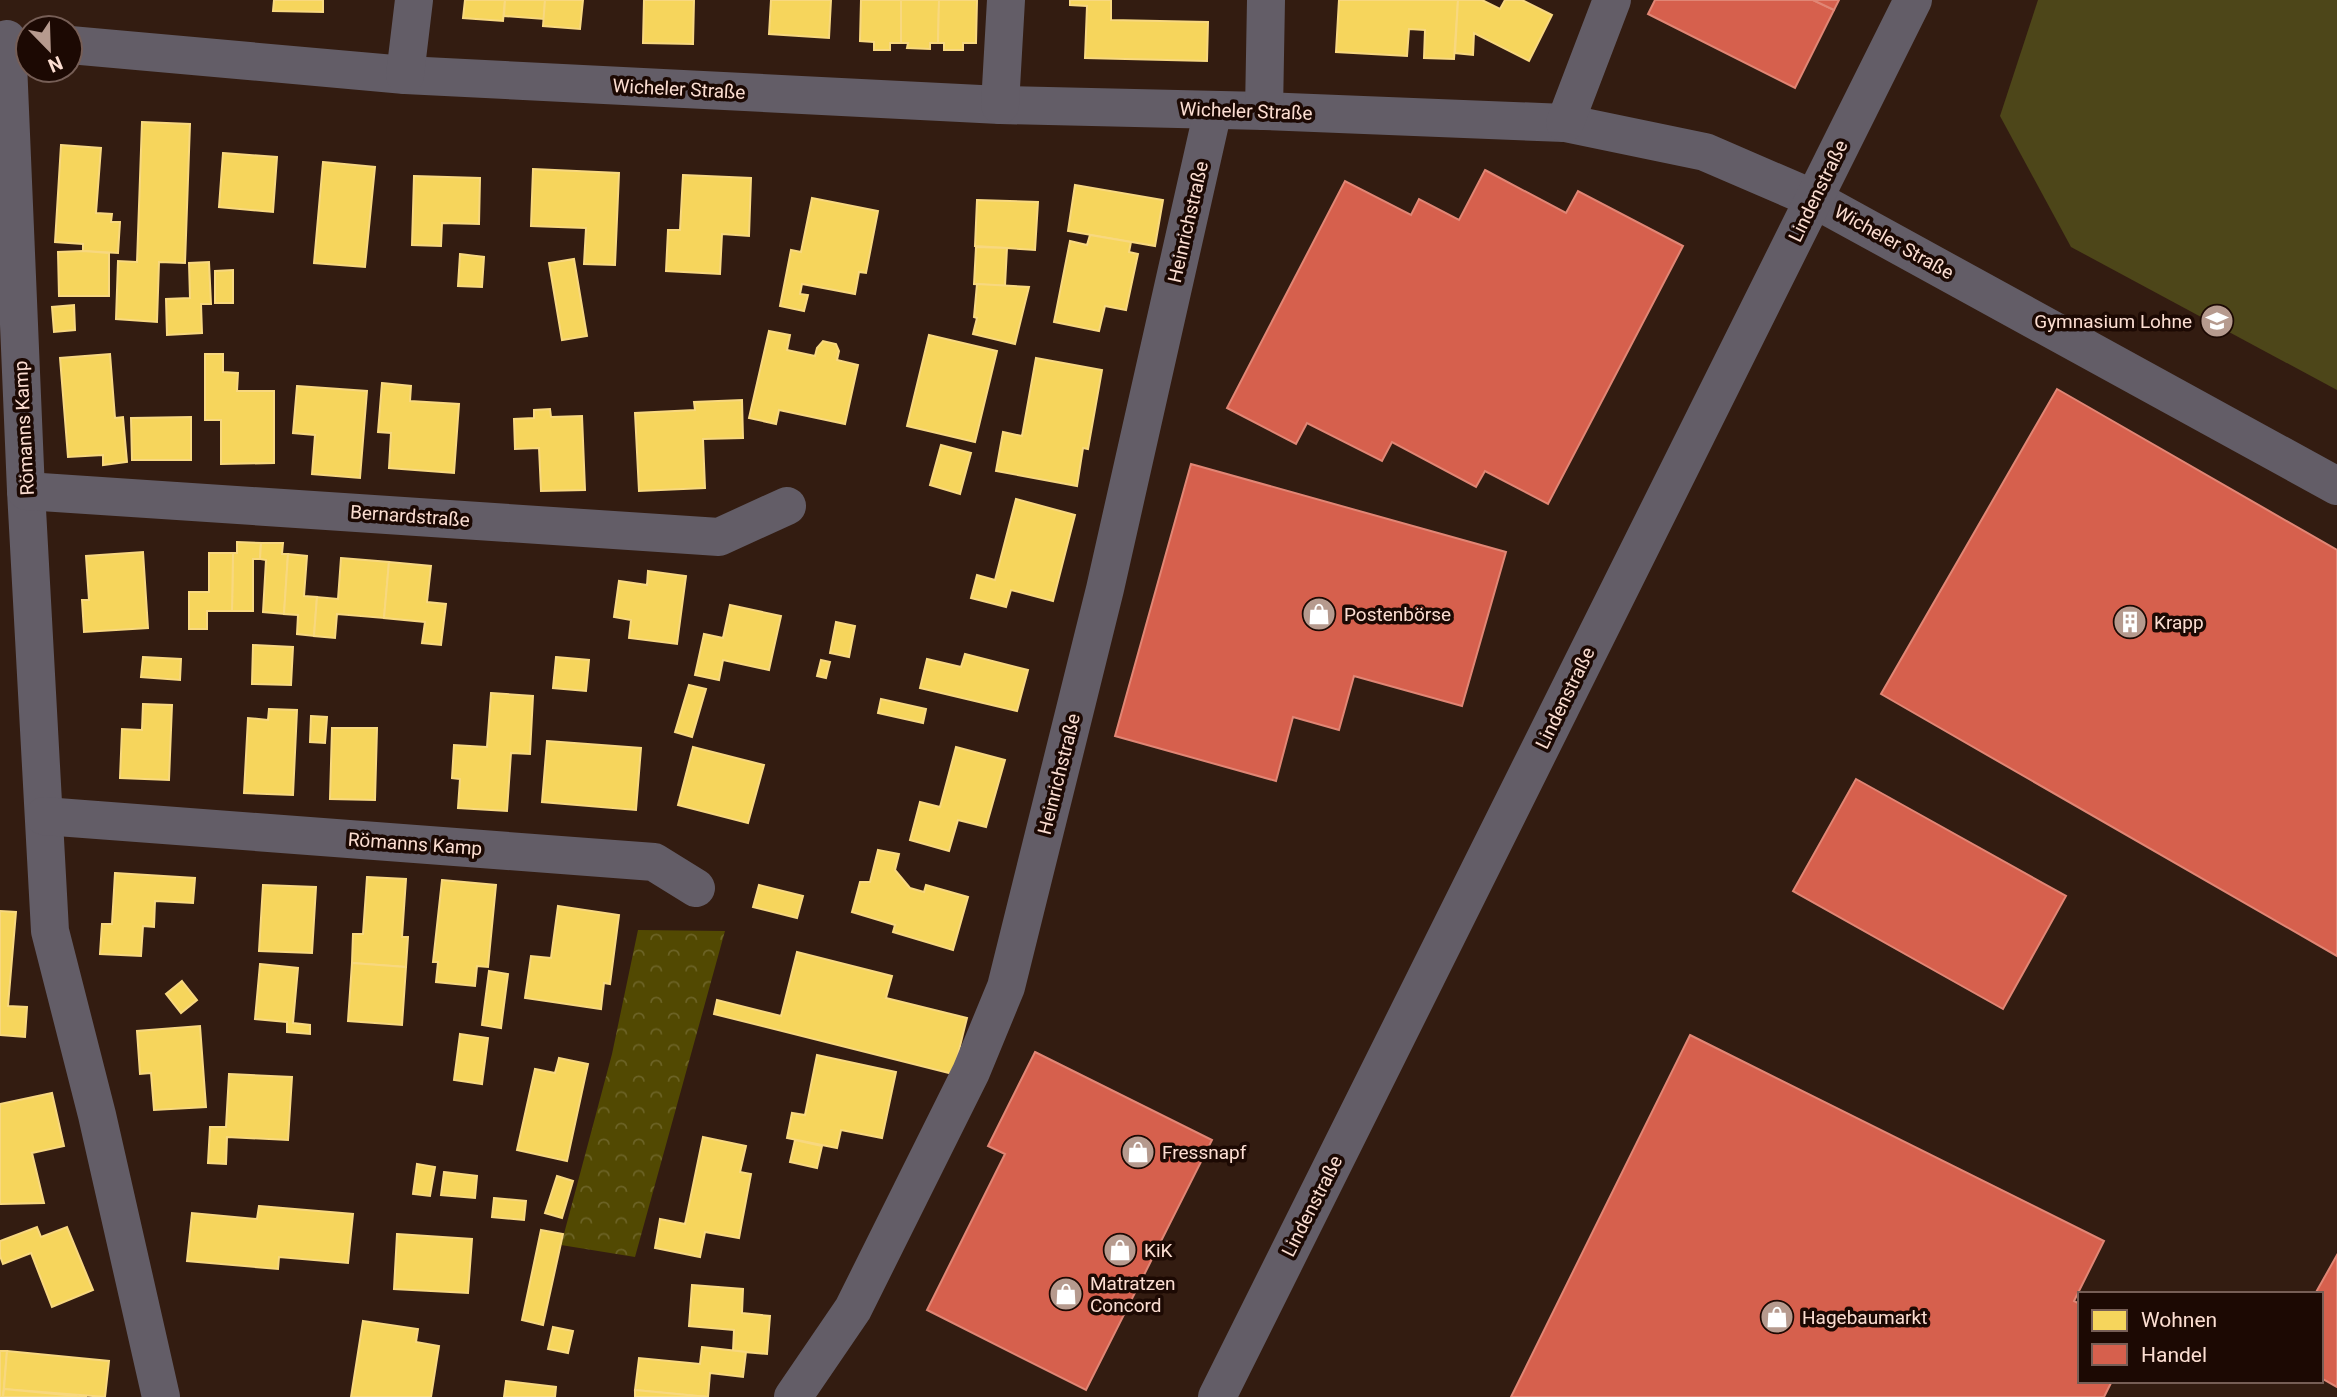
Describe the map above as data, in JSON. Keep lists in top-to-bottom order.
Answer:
{
  "streets": {
    "street": [
      "Wicheler Straße",
      "Lindenstraße",
      "Heinrichstraße",
      "Römanns Kamp",
      "Bernardstraße"
    ]
  },
  "crossings": [
    ["Wicheler Straße", "Lindenstraße"],
    ["Wicheler Straße", "Heinrichstraße"],
    ["Römanns Kamp", "Bernardstraße"]
  ],
  "places": {
    "school or university": ["Gymnasium Lohne"],
    "shop": [
      "Postenbörse",
      "Fressnapf",
      "KiK",
      "Matratzen Concord",
      "Hagebaumarkt"
    ],
    "building": ["Krapp"]
  },
  "legend": ["Wohnen", "Handel"],
  "north": "bottom right"
}
